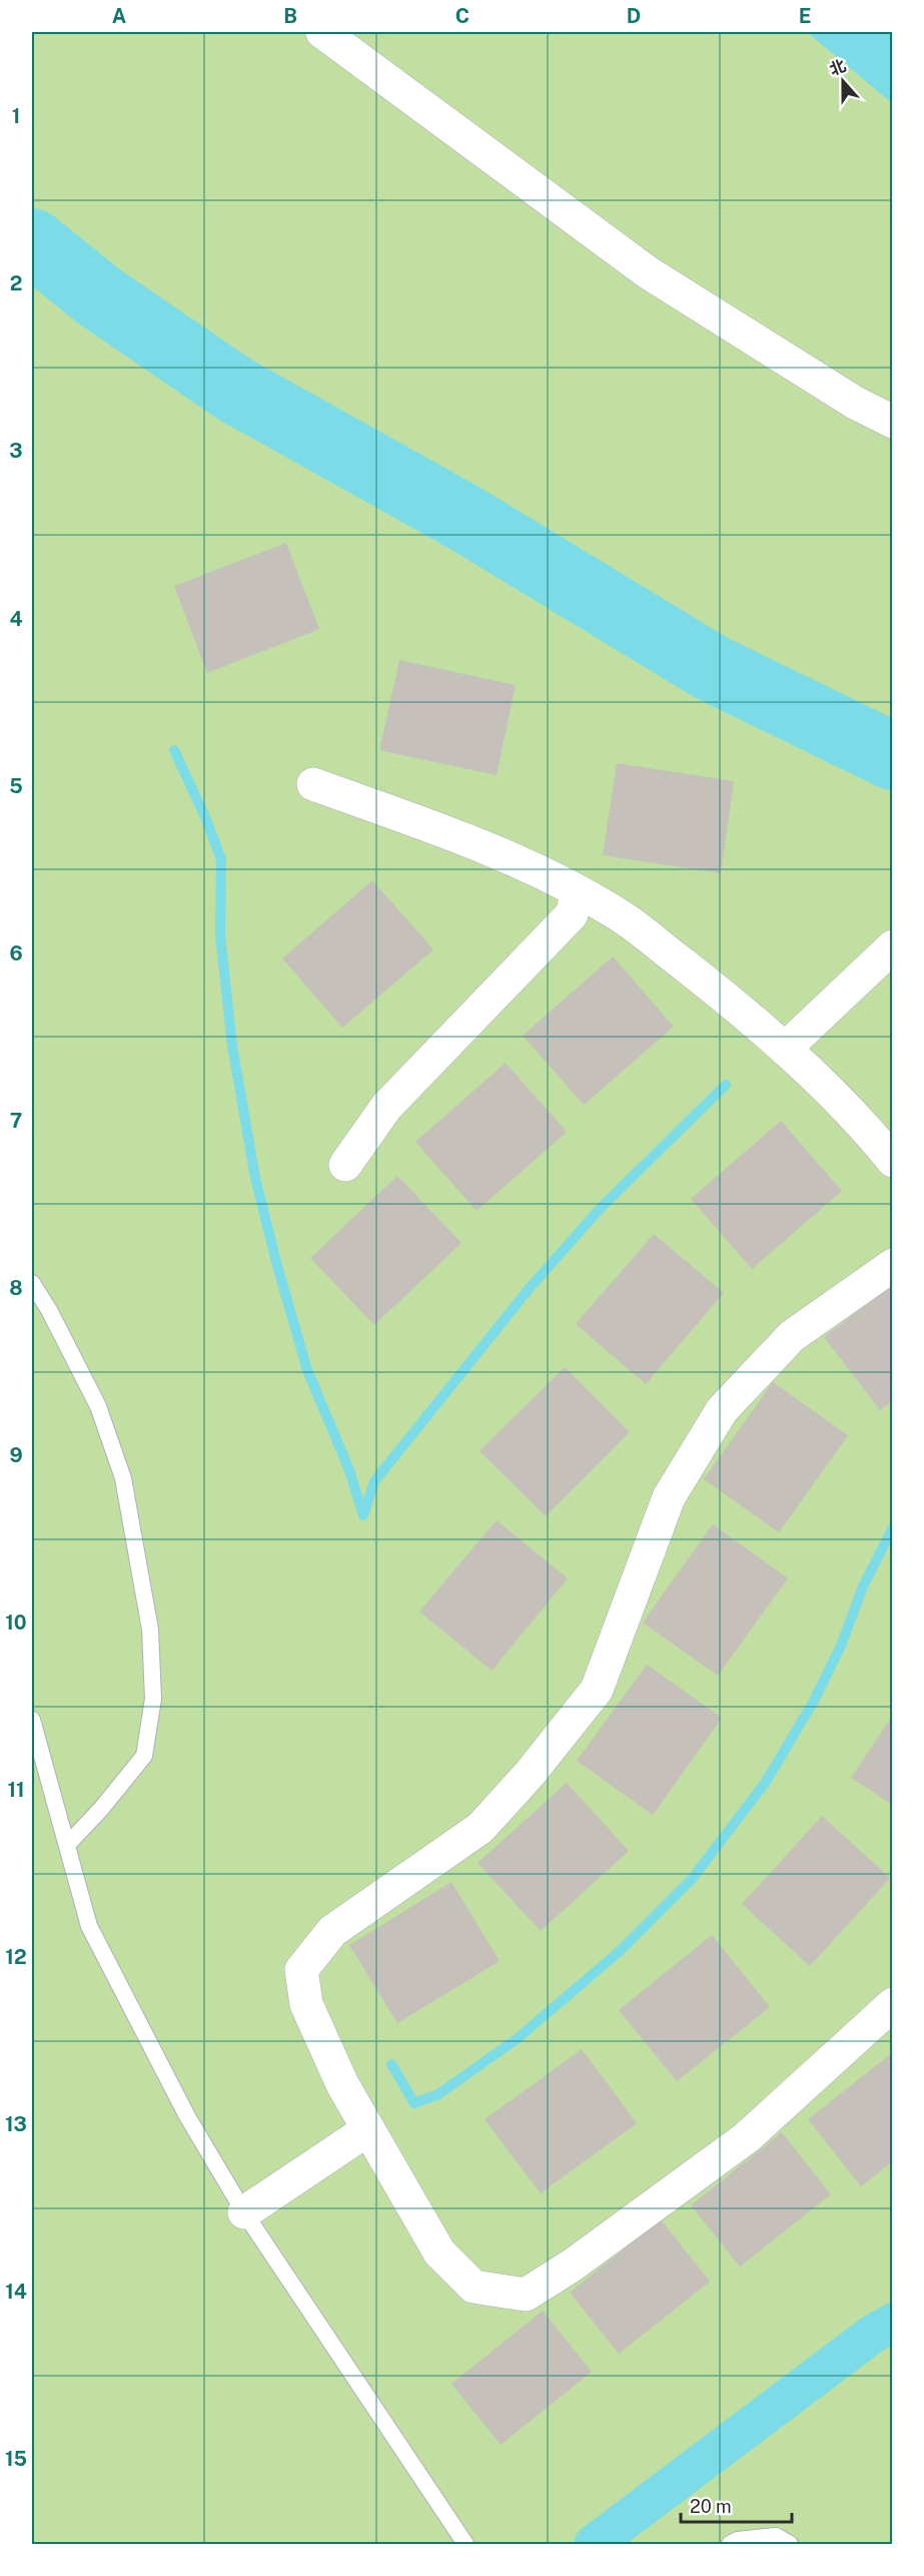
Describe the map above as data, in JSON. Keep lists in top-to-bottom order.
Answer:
{
  "scale_bar": "20 m",
  "north": "top",
  "grid": {
    "columns": [
      "A",
      "B",
      "C",
      "D",
      "E"
    ],
    "rows": [
      "1",
      "2",
      "3",
      "4",
      "5",
      "6",
      "7",
      "8",
      "9",
      "10",
      "11",
      "12",
      "13",
      "14",
      "15"
    ]
  }
}
